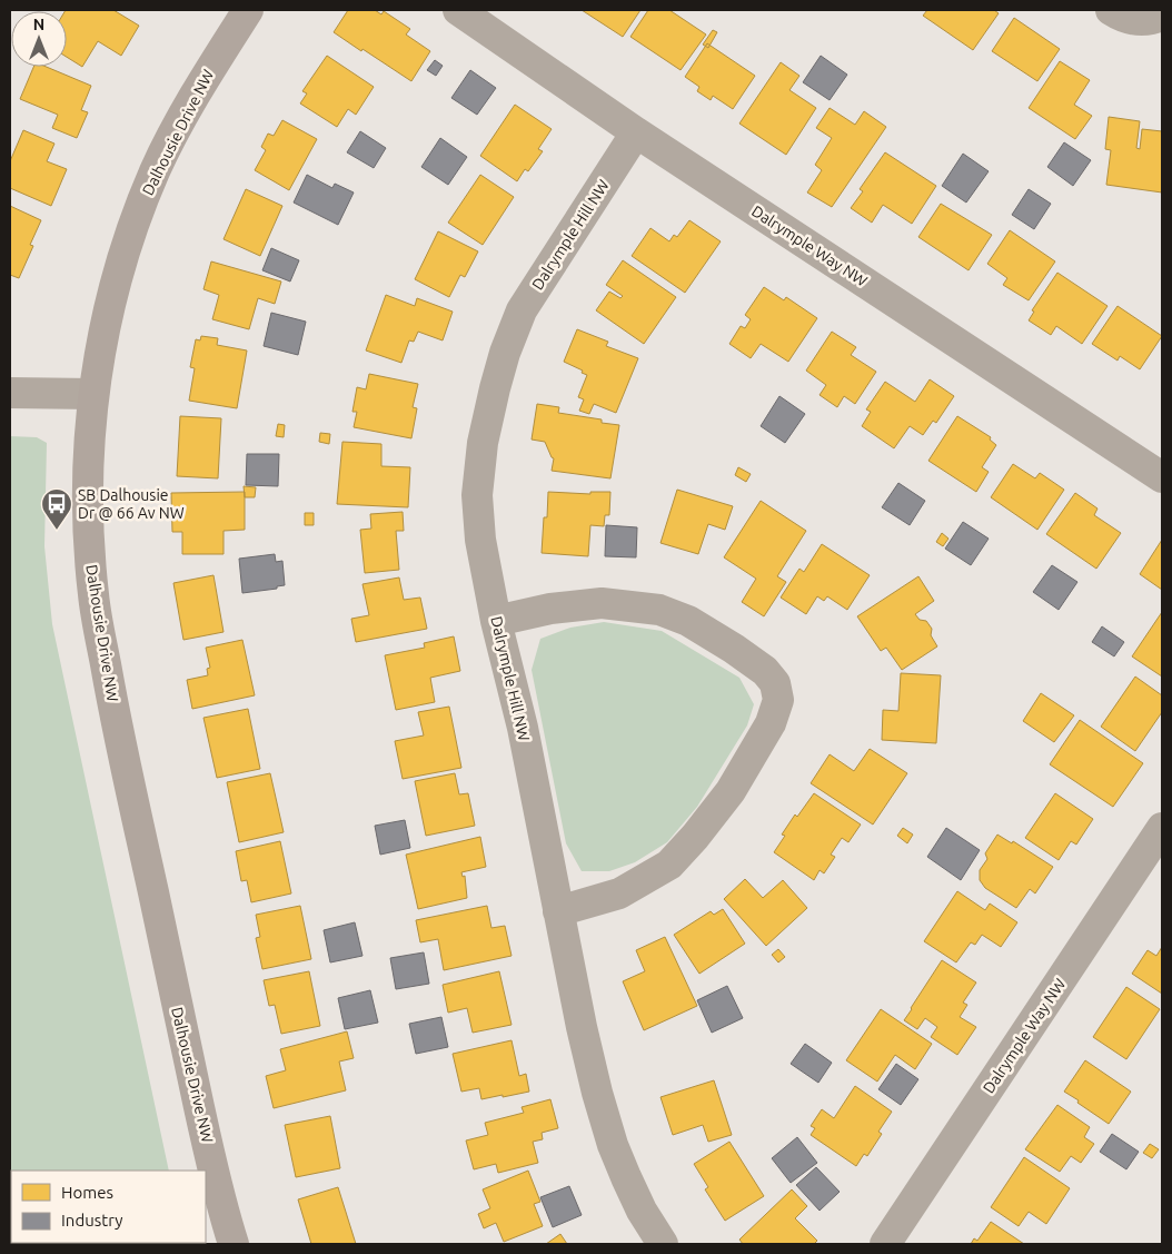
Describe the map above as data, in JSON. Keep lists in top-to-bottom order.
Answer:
{
  "streets": {
    "street": ["Dalhousie Drive NW", "Dalrymple Hill NW", "Dalrymple Way NW"]
  },
  "crossings": [
    ["Dalrymple Hill NW", "Dalrymple Way NW"]
  ],
  "places": {
    "bus stop": ["SB Dalhousie Dr @ 66 Av NW"]
  },
  "legend": ["Homes", "Industry"],
  "north": "top"
}
